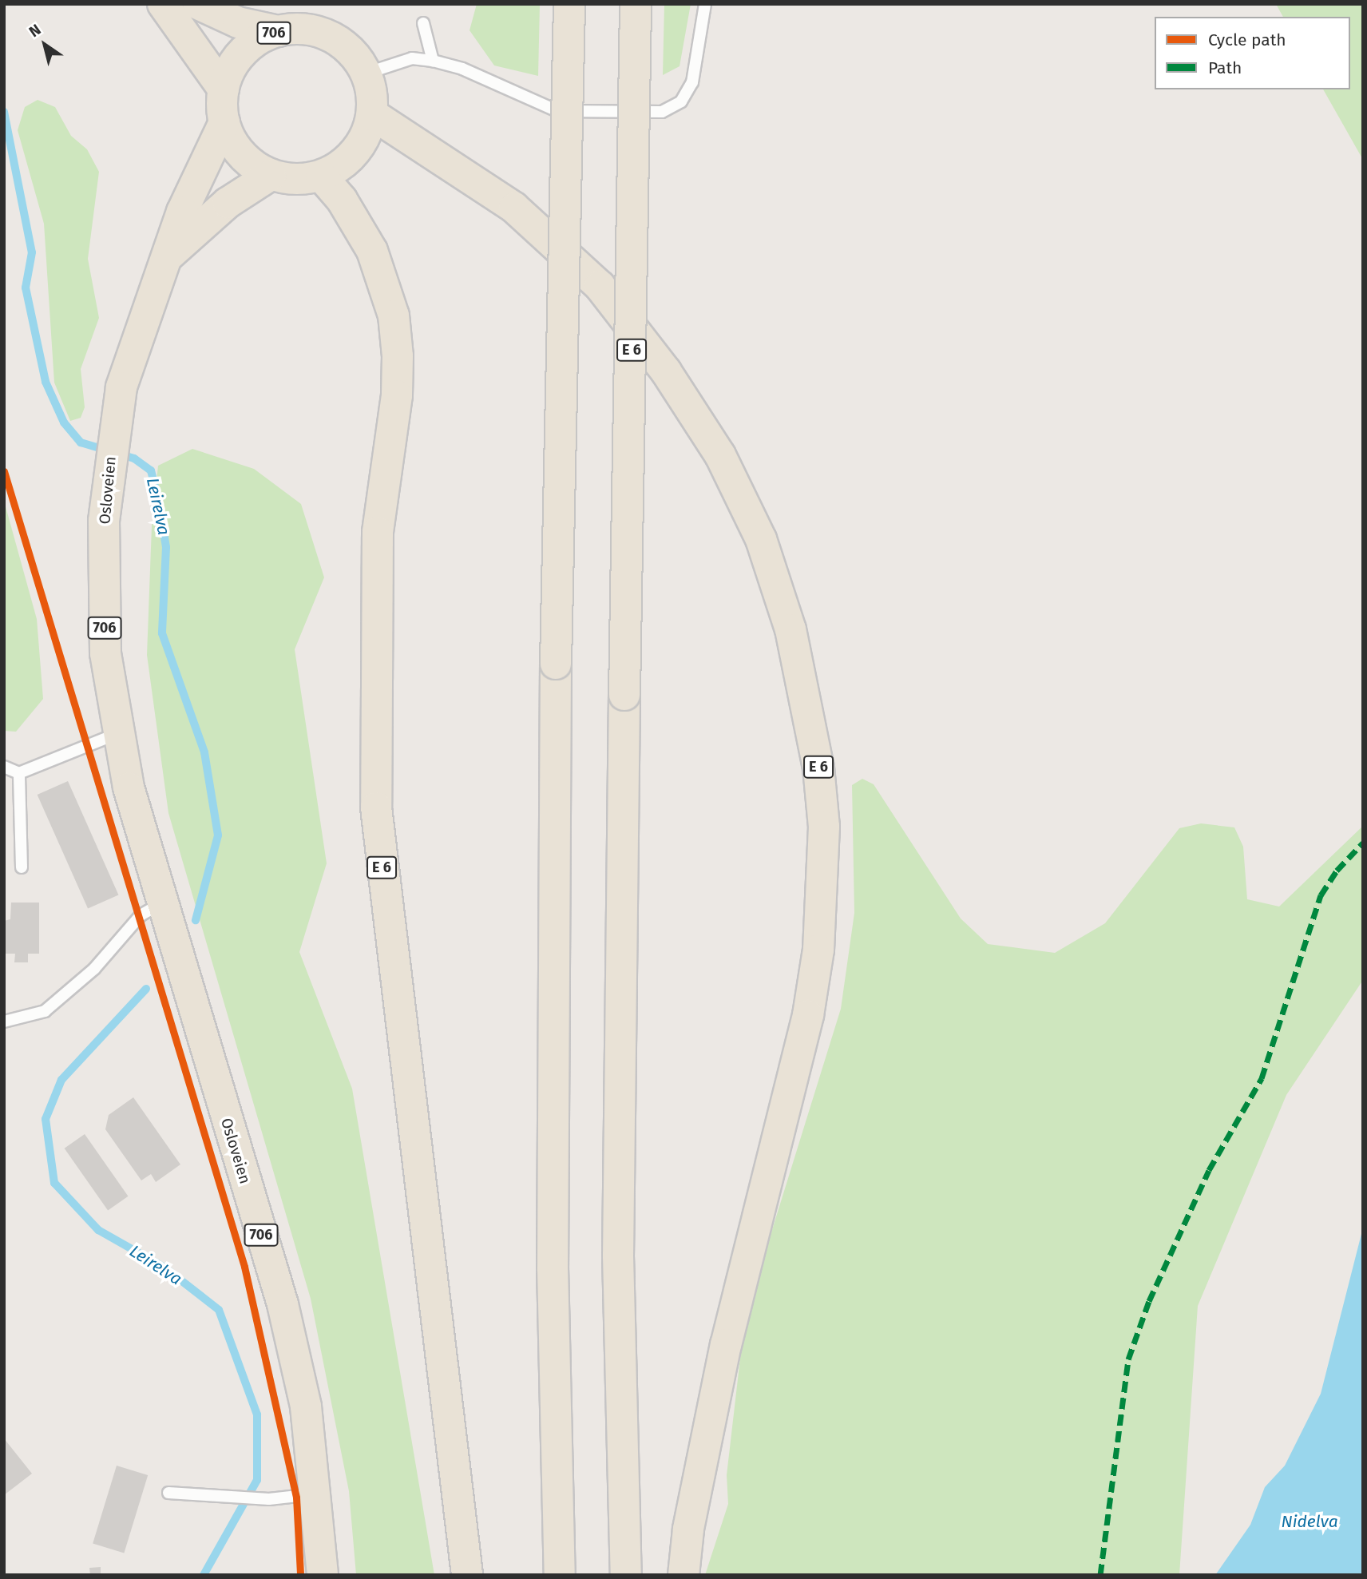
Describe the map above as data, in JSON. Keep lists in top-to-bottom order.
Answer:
{
  "streets": {
    "highway": ["706", "E 6", "Osloveien"]
  },
  "crossings": [
    ["706", "E 6"],
    ["706", "Osloveien"],
    ["E 6", "Osloveien"]
  ],
  "water": ["Leirelva", "Nidelva"],
  "legend": ["Cycle path", "Path"],
  "north": "top left"
}
